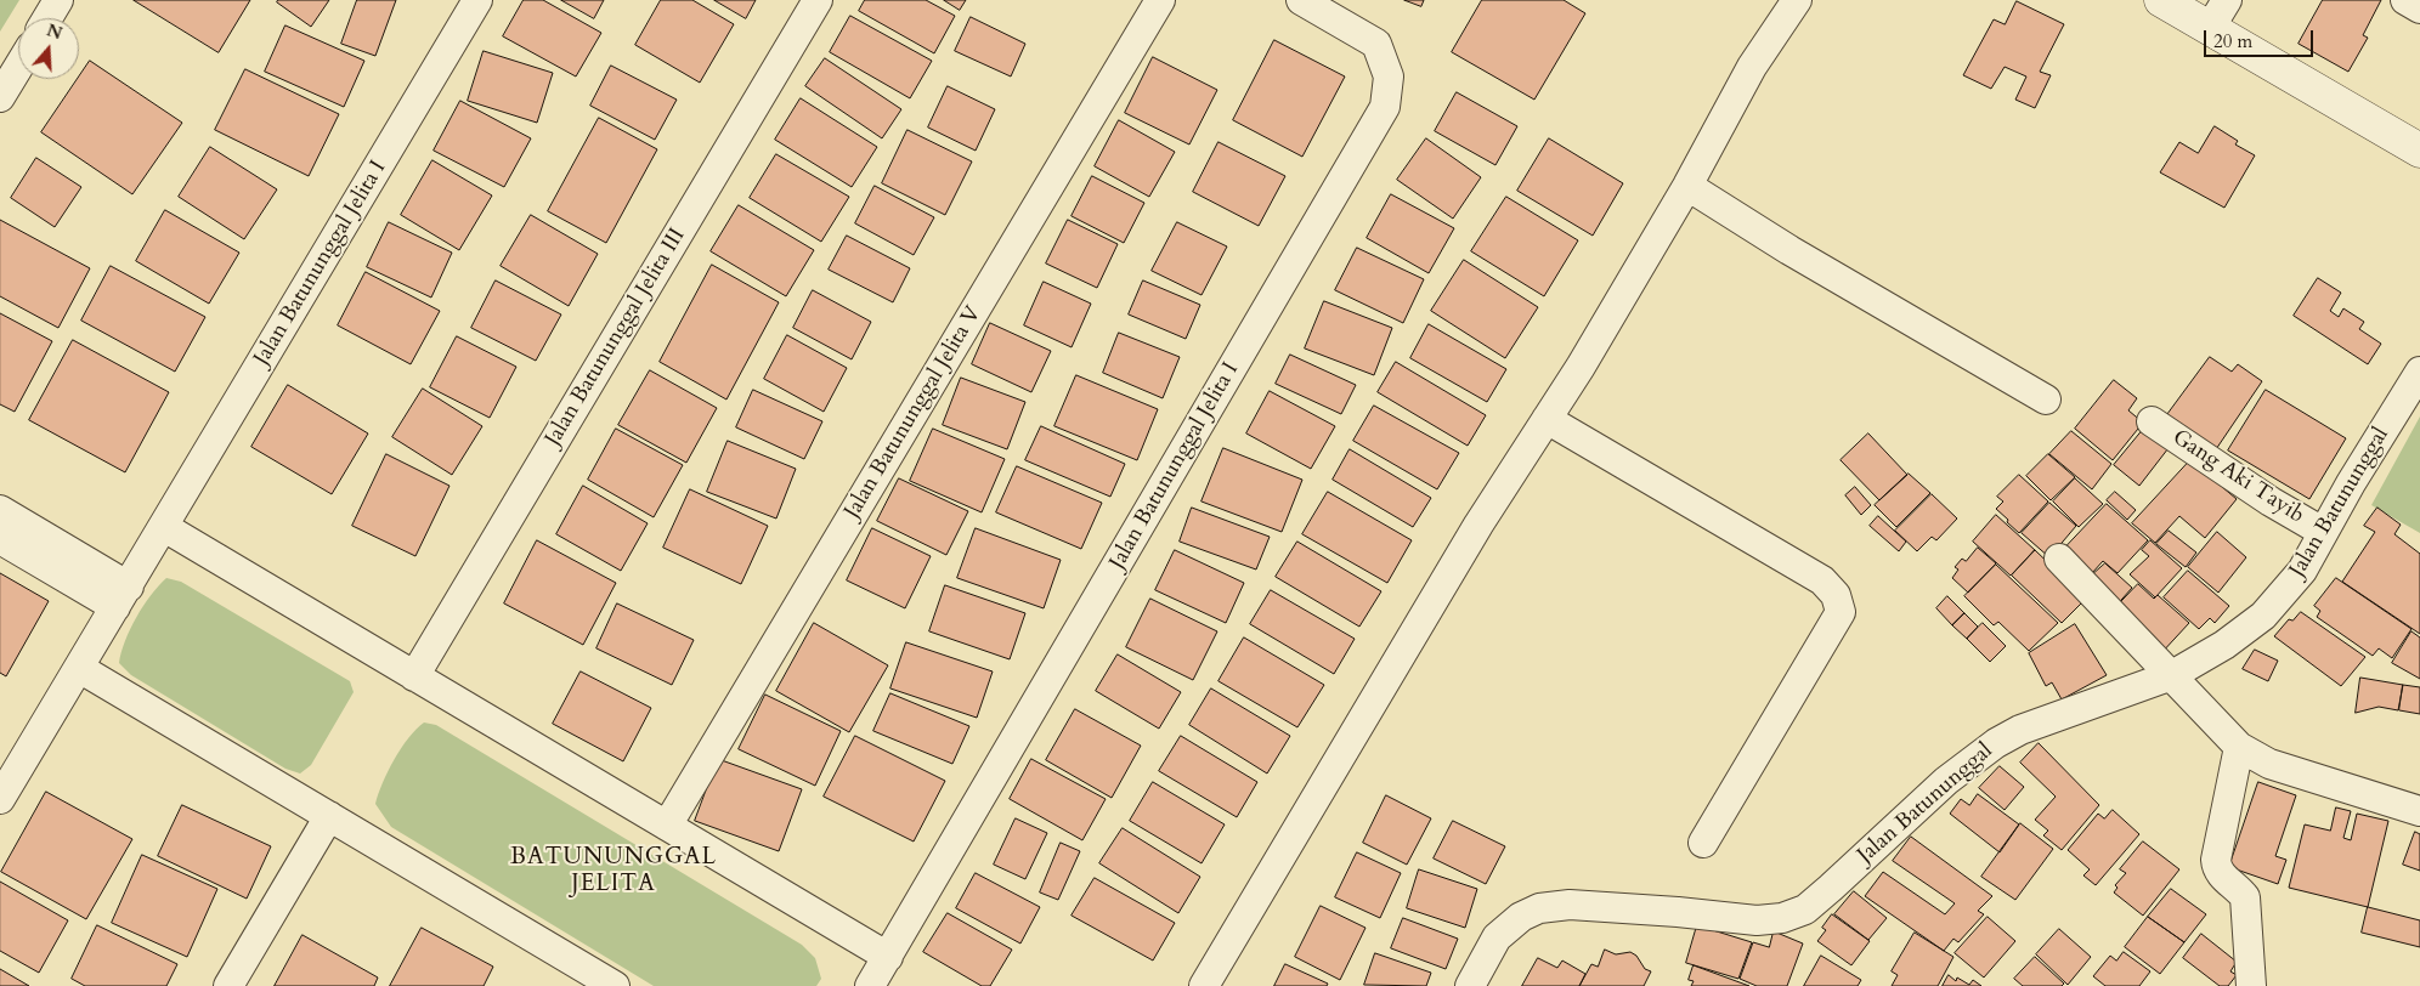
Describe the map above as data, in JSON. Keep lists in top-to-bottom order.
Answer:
{
  "streets": {
    "street": [
      "Jalan Batununggal Jelita I",
      "Jalan Batununggal Jelita III",
      "Jalan Batununggal Jelita V",
      "Gang Aki Tayib",
      "Jalan Batununggal"
    ]
  },
  "crossings": [
    ["Gang Aki Tayib", "Jalan Batununggal"]
  ],
  "districts": ["BATUNUNGGAL JELITA"],
  "scale_bar": "20 m",
  "north": "top"
}
